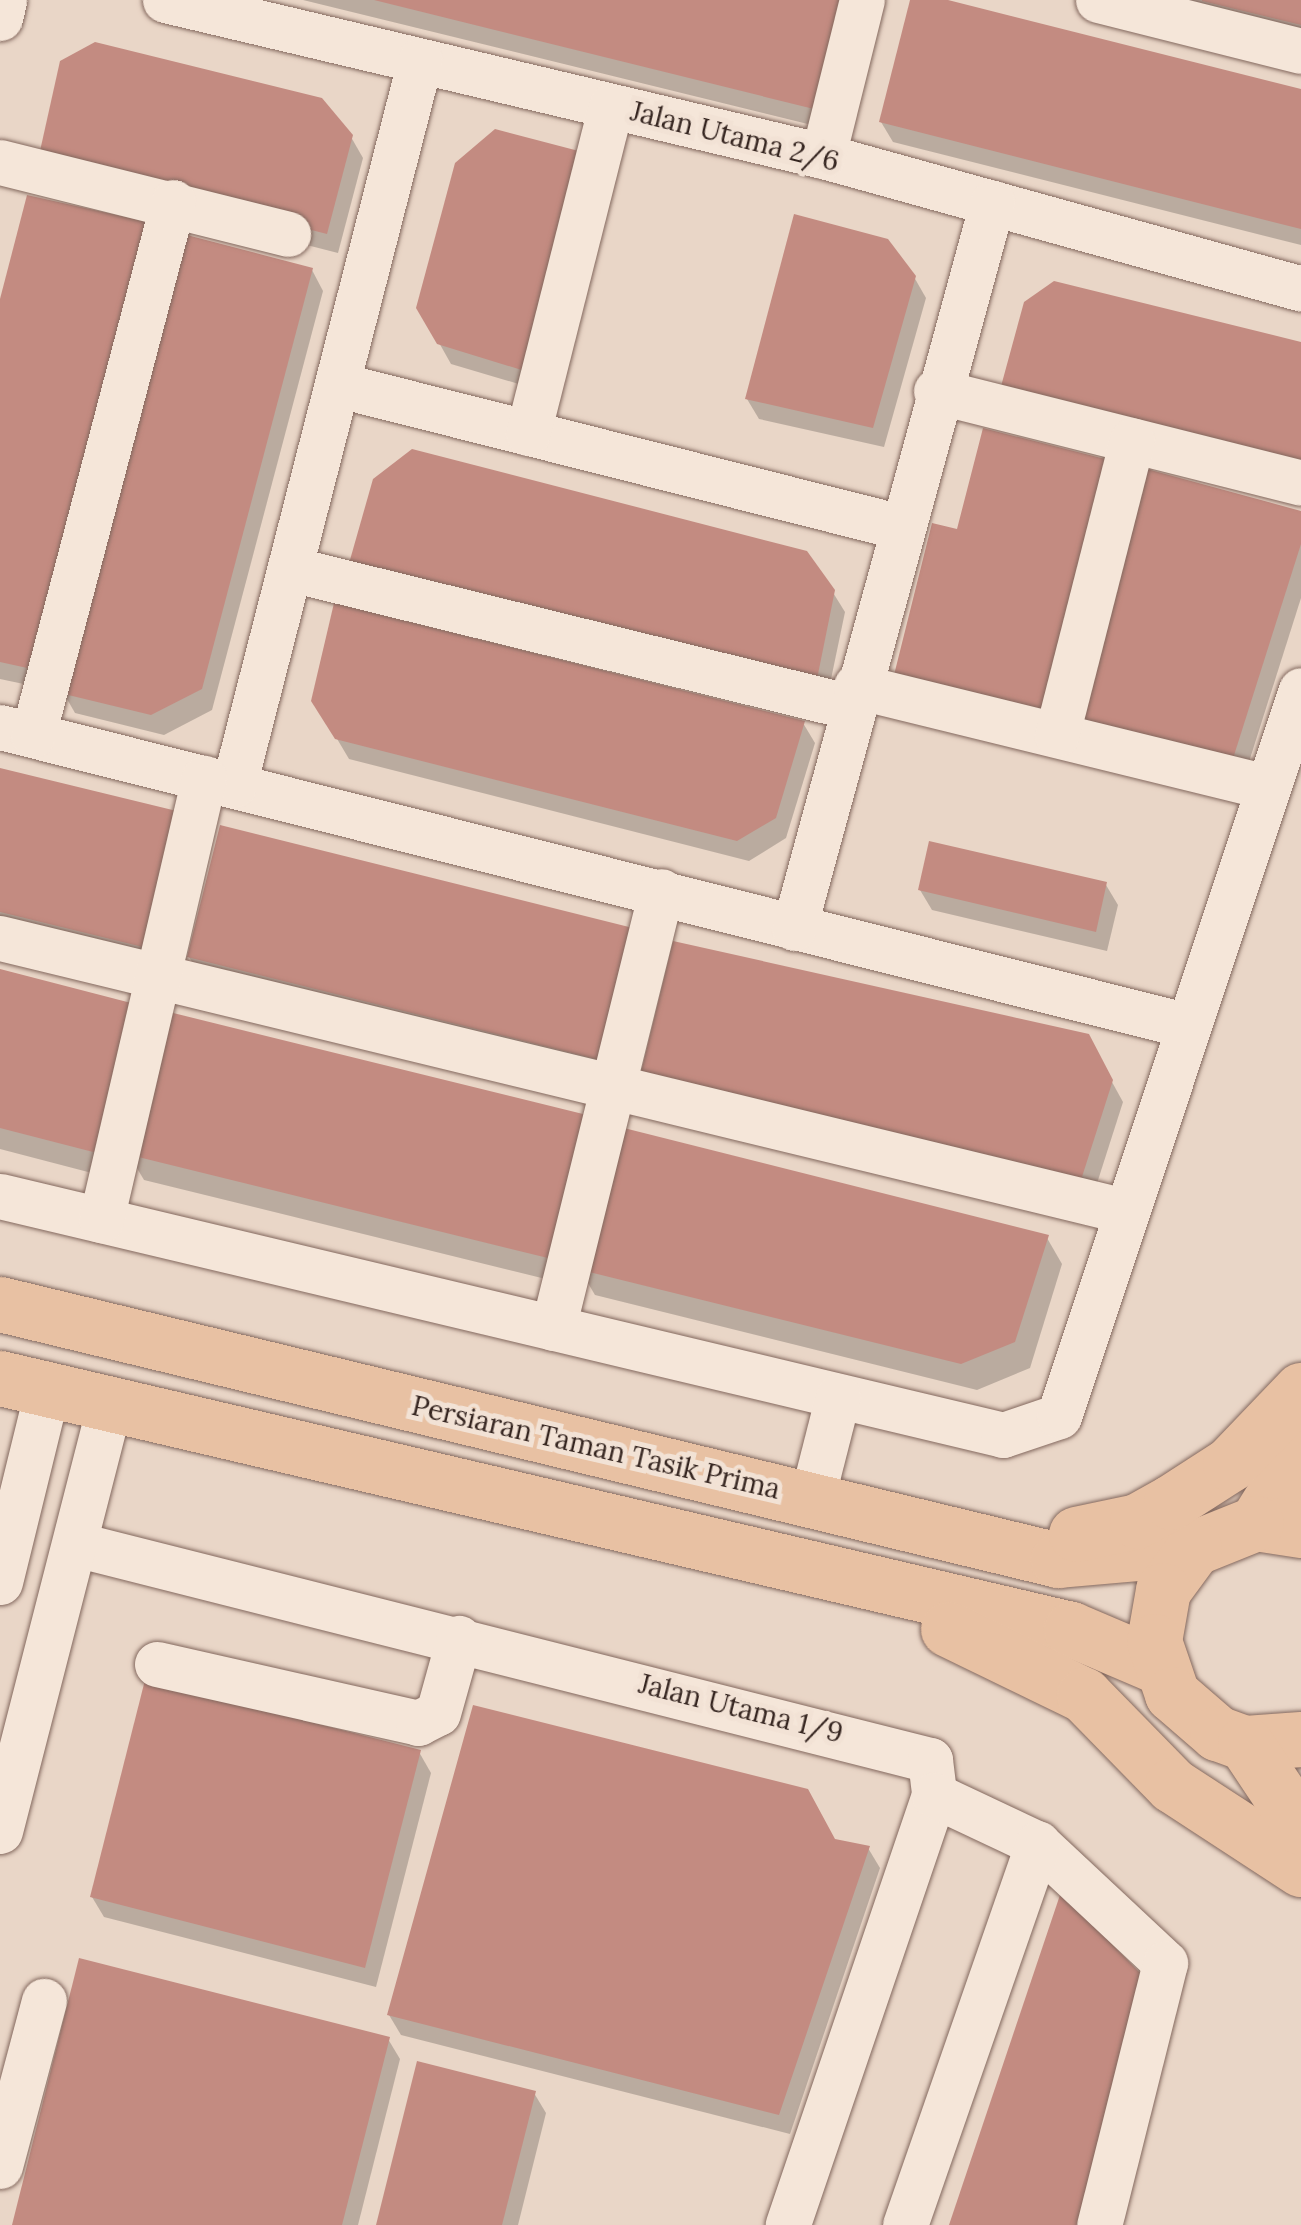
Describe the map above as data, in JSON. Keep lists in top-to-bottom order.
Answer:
{
  "streets": {
    "main road": ["Persiaran Taman Tasik Prima"],
    "street": ["Jalan Utama 2/6", "Jalan Utama 1/9"]
  }
}
